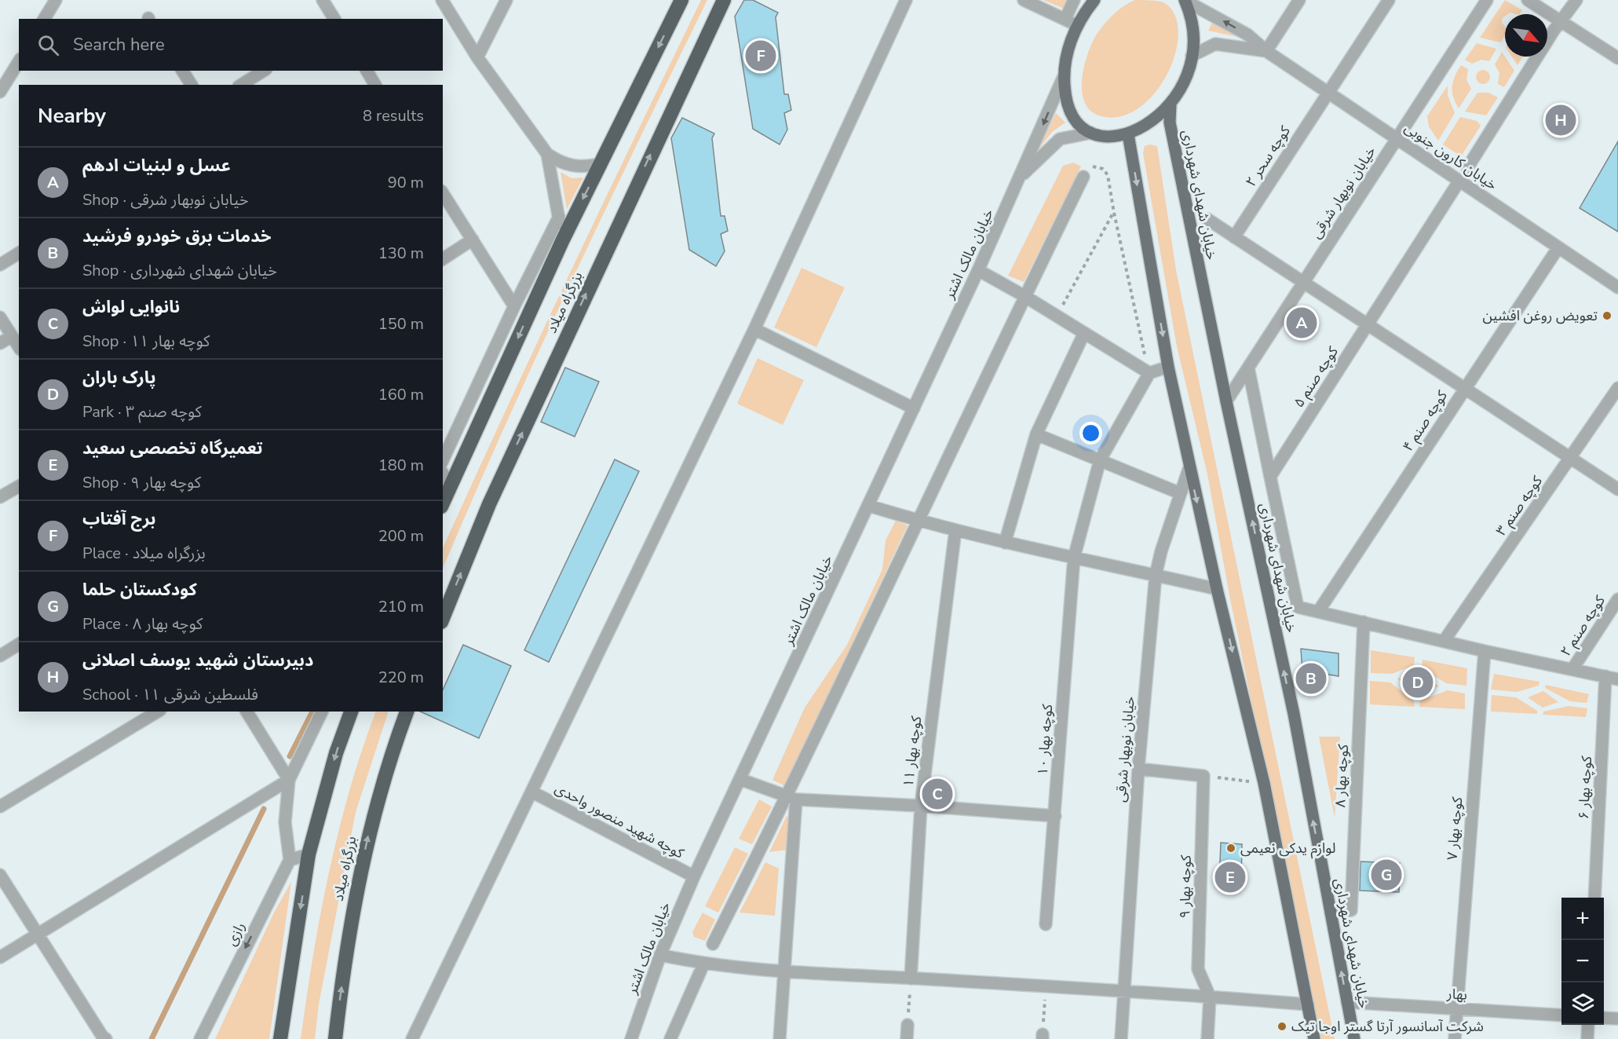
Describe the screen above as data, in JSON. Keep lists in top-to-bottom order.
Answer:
{
  "streets": {
    "highway": ["بزرگراه میلاد"],
    "main road": ["خیابان شهدای شهرداری"],
    "street": [
      "کوچه سحر ۲",
      "خیابان کارون جنوبی",
      "خیابان نوبهار شرقی",
      "خیابان مالک اشتر",
      "کوچه صنم ۵",
      "کوچه صنم ۴",
      "کوچه صنم ۳",
      "کوچه صنم ۲",
      "کوچه بهار ۱۰",
      "کوچه بهار ۱۱",
      "کوچه بهار ۸",
      "کوچه بهار ۶",
      "کوچه شهید منصور واحدی",
      "کوچه بهار ۷",
      "کوچه بهار ۹",
      "رازی",
      "بهار"
    ]
  },
  "crossings": [
    ["کوچه سحر ۲", "خیابان کارون جنوبی"],
    ["خیابان کارون جنوبی", "خیابان نوبهار شرقی"],
    ["خیابان کارون جنوبی", "کوچه صنم ۵"],
    ["خیابان کارون جنوبی", "کوچه صنم ۴"],
    ["خیابان نوبهار شرقی", "خیابان شهدای شهرداری"],
    ["خیابان شهدای شهرداری", "کوچه بهار ۸"],
    ["خیابان شهدای شهرداری", "بهار"],
    ["خیابان مالک اشتر", "کوچه شهید منصور واحدی"],
    ["کوچه بهار ۷", "بهار"]
  ],
  "one_way": ["رازی"],
  "places": ["تعویض روغن افشین", "لوازم یدکی نعیمی", "شرکت آسانسور آرتا گستر اوجا تیک"],
  "north": "bottom right",
  "page": {
    "search": "Search here",
    "pins": [
      "F",
      "H",
      "A",
      "B",
      "D",
      "C",
      "G",
      "E"
    ],
    "heading": ["Nearby", "8 results"],
    "list": [
      {
        "mark": "A",
        "name": "عسل و لبنیات ادهم",
        "note": "Shop · خیابان نوبهار شرقی",
        "value": "90 m"
      },
      {
        "mark": "B",
        "name": "خدمات برق خودرو فرشید",
        "note": "Shop · خیابان شهدای شهرداری",
        "value": "130 m"
      },
      {
        "mark": "C",
        "name": "نانوایی لواش",
        "note": "Shop · کوچه بهار ۱۱",
        "value": "150 m"
      },
      {
        "mark": "D",
        "name": "پارک باران",
        "note": "Park · کوچه صنم ۳",
        "value": "160 m"
      },
      {
        "mark": "E",
        "name": "تعمیرگاه تخصصی سعید",
        "note": "Shop · کوچه بهار ۹",
        "value": "180 m"
      },
      {
        "mark": "F",
        "name": "برج آفتاب",
        "note": "Place · بزرگراه میلاد",
        "value": "200 m"
      },
      {
        "mark": "G",
        "name": "کودکستان حلما",
        "note": "Place · کوچه بهار ۸",
        "value": "210 m"
      },
      {
        "mark": "H",
        "name": "دبیرستان شهید یوسف اصلانی",
        "note": "School · فلسطین شرقی ۱۱",
        "value": "220 m"
      }
    ],
    "map_buttons": ["+", "−"]
  }
}
